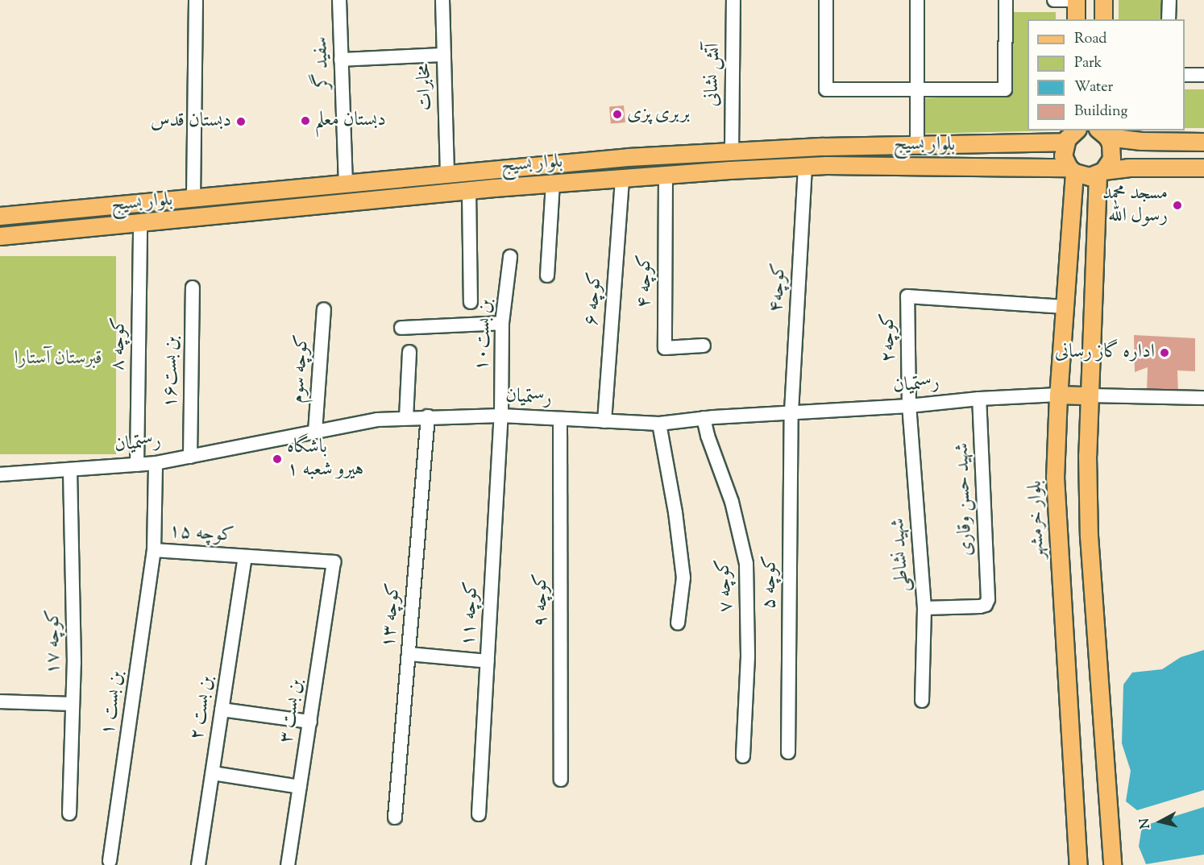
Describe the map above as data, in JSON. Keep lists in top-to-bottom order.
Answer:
{
  "streets": {
    "main road": ["بلوار بسیج", "بلوار خرمشهر"],
    "street": [
      "سفید گر",
      "آتش نشانی",
      "مخابرات",
      "کوچه ۴",
      "کوچه۴",
      "کوچه ۶",
      "بن بست۱۰",
      "کوچه۲",
      "کوچه ۸",
      "کوچه سوم",
      "بن بست۱۶",
      "رستمیان",
      "شهید حسن وقاری",
      "کوچه ۱۵",
      "شهید نشاطی",
      "کوچه ۵",
      "کوچه ۷",
      "کوچه ۹",
      "کوچه ۱۱",
      "کوچه ۱۳",
      "کوچه ۱۷",
      "بن بست ۱",
      "بن بست ۲",
      "بن بست ۳"
    ]
  },
  "crossings": [
    ["سفید گر", "بلوار بسیج"],
    ["آتش نشانی", "بلوار بسیج"],
    ["مخابرات", "بلوار بسیج"],
    ["بلوار بسیج", "کوچه ۴"],
    ["بلوار بسیج", "کوچه۴"],
    ["بلوار بسیج", "کوچه ۶"],
    ["بلوار بسیج", "کوچه ۸"],
    ["بلوار بسیج", "بلوار خرمشهر"],
    ["کوچه۴", "رستمیان"],
    ["کوچه۴", "کوچه ۵"],
    ["کوچه ۶", "رستمیان"],
    ["بن بست۱۰", "رستمیان"],
    ["بن بست۱۰", "کوچه ۱۱"],
    ["کوچه۲", "رستمیان"],
    ["کوچه۲", "بلوار خرمشهر"],
    ["کوچه۲", "شهید نشاطی"],
    ["کوچه ۸", "رستمیان"],
    ["کوچه سوم", "رستمیان"],
    ["بن بست۱۶", "رستمیان"],
    ["رستمیان", "شهید حسن وقاری"],
    ["رستمیان", "بلوار خرمشهر"],
    ["رستمیان", "کوچه ۱۵"],
    ["رستمیان", "شهید نشاطی"],
    ["رستمیان", "کوچه ۵"],
    ["رستمیان", "کوچه ۷"],
    ["رستمیان", "کوچه ۹"],
    ["رستمیان", "کوچه ۱۱"],
    ["رستمیان", "کوچه ۱۳"],
    ["رستمیان", "کوچه ۱۷"],
    ["شهید حسن وقاری", "شهید نشاطی"],
    ["کوچه ۱۵", "بن بست ۱"],
    ["کوچه ۱۵", "بن بست ۲"],
    ["کوچه ۱۵", "بن بست ۳"]
  ],
  "parks": ["قبرستان آستارا"],
  "places": [
    "بربری پزی",
    "دبستان معلم",
    "دبستان قدس",
    "مسجد محمد رسول الله",
    "اداره گاز رسانی",
    "باشگاه هیرو شعبه ۱"
  ],
  "legend": [
    "Road",
    "Park",
    "Water",
    "Building"
  ],
  "north": "left"
}
